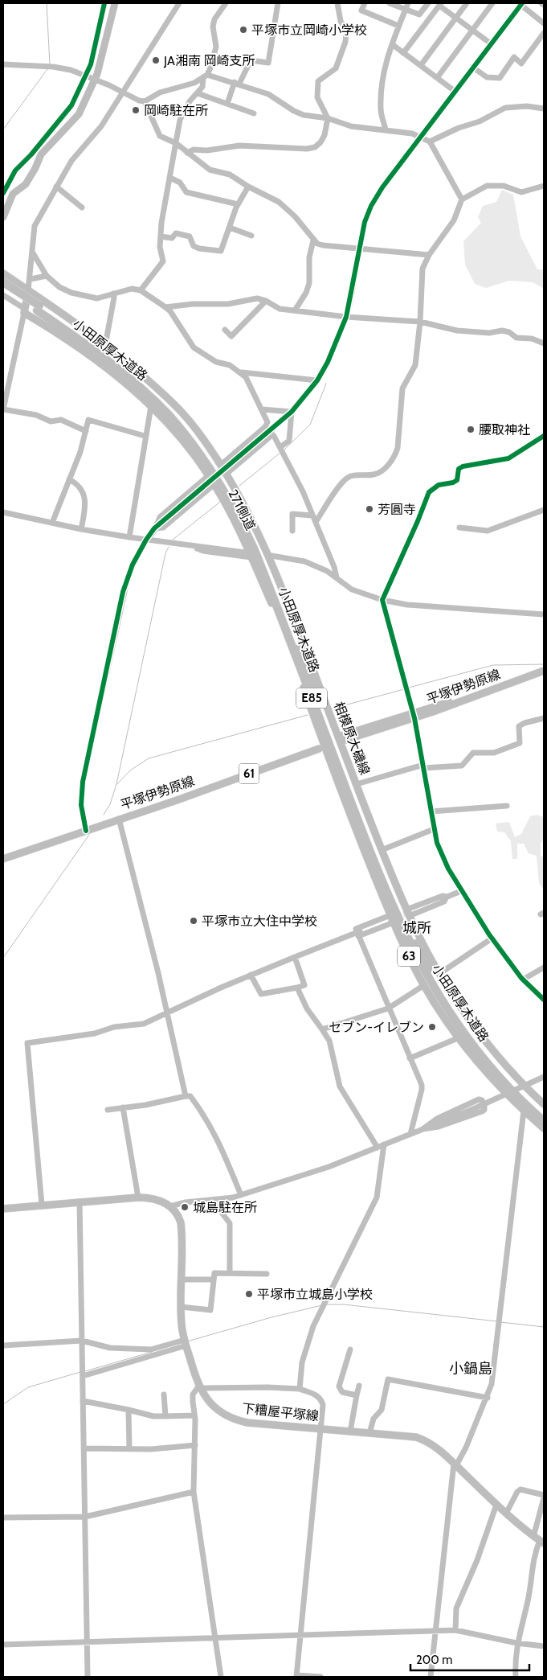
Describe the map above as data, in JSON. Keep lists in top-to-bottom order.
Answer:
{
  "streets": {
    "highway": ["小田原厚木道路", "E85"],
    "main road": [
      "271側道",
      "平塚伊勢原線",
      "相模原大磯線",
      "61",
      "63",
      "下糟屋平塚線"
    ]
  },
  "crossings": [
    ["小田原厚木道路", "63"],
    ["271側道", "63"],
    ["相模原大磯線", "63"]
  ],
  "districts": ["城所", "小鍋島"],
  "places": [
    "平塚市立岡崎小学校",
    "JA湘南 岡崎支所",
    "岡崎駐在所",
    "腰取神社",
    "芳圓寺",
    "平塚市立大住中学校",
    "セブン-イレブン",
    "城島駐在所",
    "平塚市立城島小学校"
  ],
  "scale_bar": "200 m"
}
